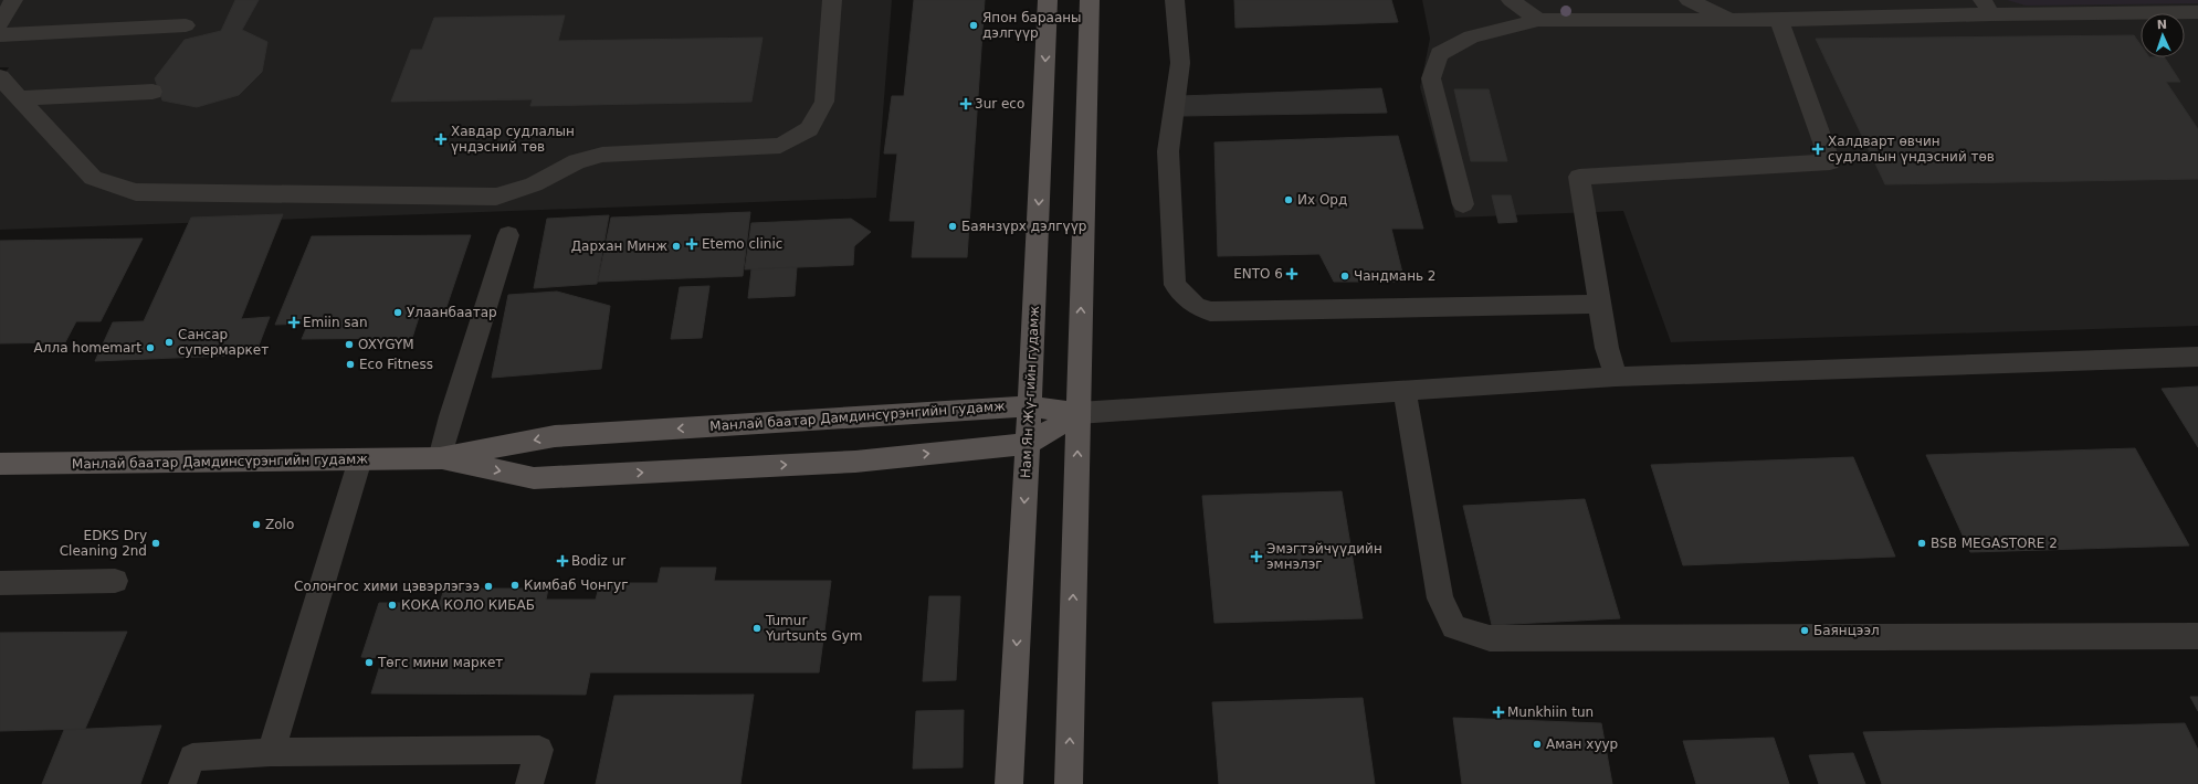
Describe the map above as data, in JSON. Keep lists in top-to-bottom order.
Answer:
{
  "streets": {
    "main road": ["Нам Ян Жү-гийн гудамж", "Манлай баатар Дамдинсүрэнгийн гудамж"]
  },
  "crossings": [
    ["Нам Ян Жү-гийн гудамж", "Манлай баатар Дамдинсүрэнгийн гудамж"]
  ],
  "places": {
    "other": [
      "Япон барааны дэлгүүр",
      "Их Орд",
      "Баянзүрх дэлгүүр",
      "Дархан Минж",
      "Чандмань 2",
      "Улаанбаатар",
      "Сансар супермаркет",
      "OXYGYM",
      "Алла homemart",
      "Eco Fitness",
      "Zolo",
      "EDKS Dry Cleaning 2nd",
      "BSB MEGASTORE 2",
      "Кимбаб Чонгуг",
      "Солонгос хими цэвэрлэгээ",
      "КОКА КОЛО КИБАБ",
      "Tumur Yurtsunts Gym",
      "Баянцээл",
      "Төгс мини маркет",
      "Аман хуур"
    ],
    "health": [
      "3ur eco",
      "Хавдар судлалын үндэсний төв",
      "Халдварт өвчин судлалын үндэсний төв",
      "Etemo clinic",
      "ENTO 6",
      "Emiin san",
      "Эмэгтэйчүүдийн эмнэлэг",
      "Bodiz ur",
      "Munkhiin tun"
    ]
  },
  "north": "top"
}
